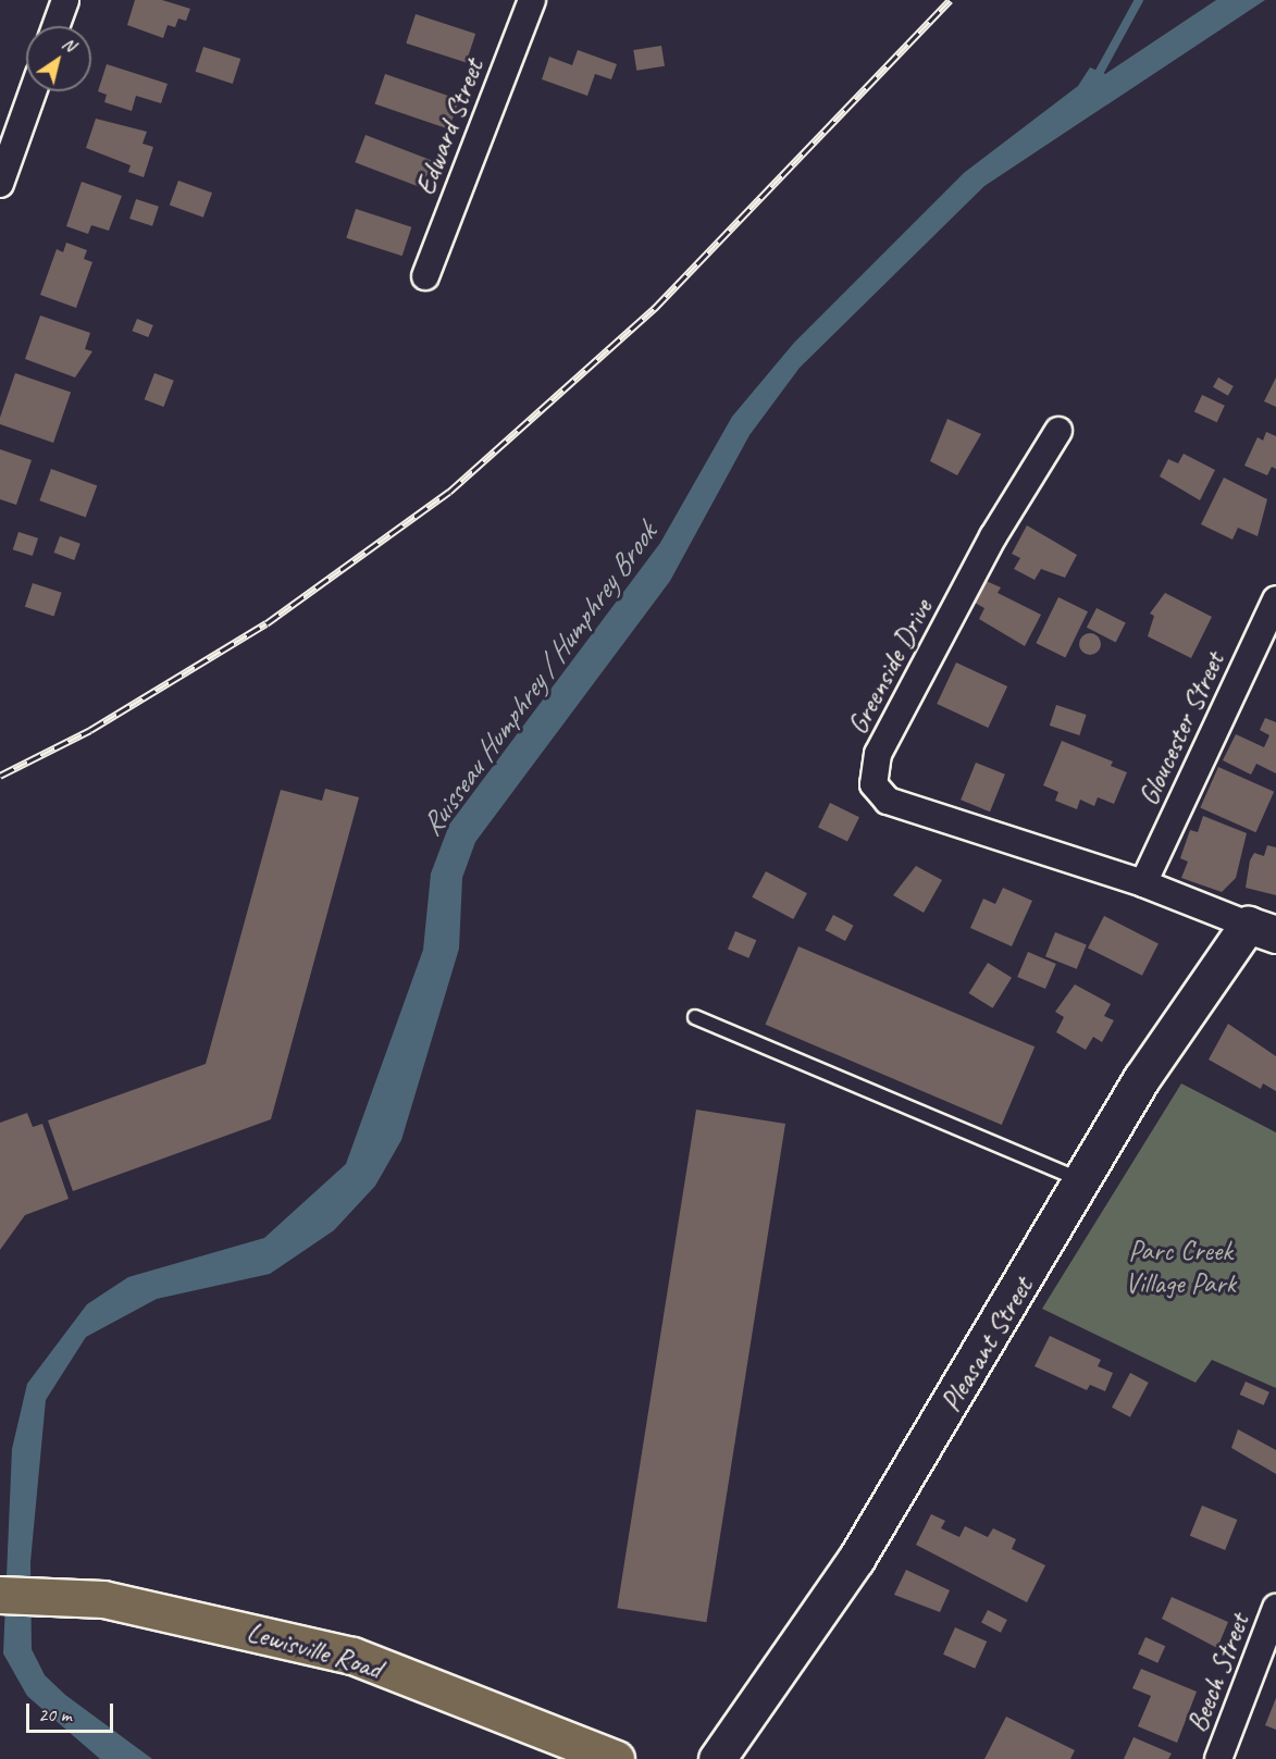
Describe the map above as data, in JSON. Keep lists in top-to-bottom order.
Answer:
{
  "streets": {
    "main road": ["Lewisville Road"],
    "street": [
      "Edward Street",
      "Greenside Drive",
      "Gloucester Street",
      "Pleasant Street",
      "Beech Street"
    ]
  },
  "crossings": [
    ["Greenside Drive", "Gloucester Street"],
    ["Greenside Drive", "Pleasant Street"],
    ["Gloucester Street", "Pleasant Street"]
  ],
  "water": ["Ruisseau Humphrey / Humphrey Brook"],
  "parks": ["Parc Creek Village Park"],
  "scale_bar": "20 m",
  "north": "top right"
}
